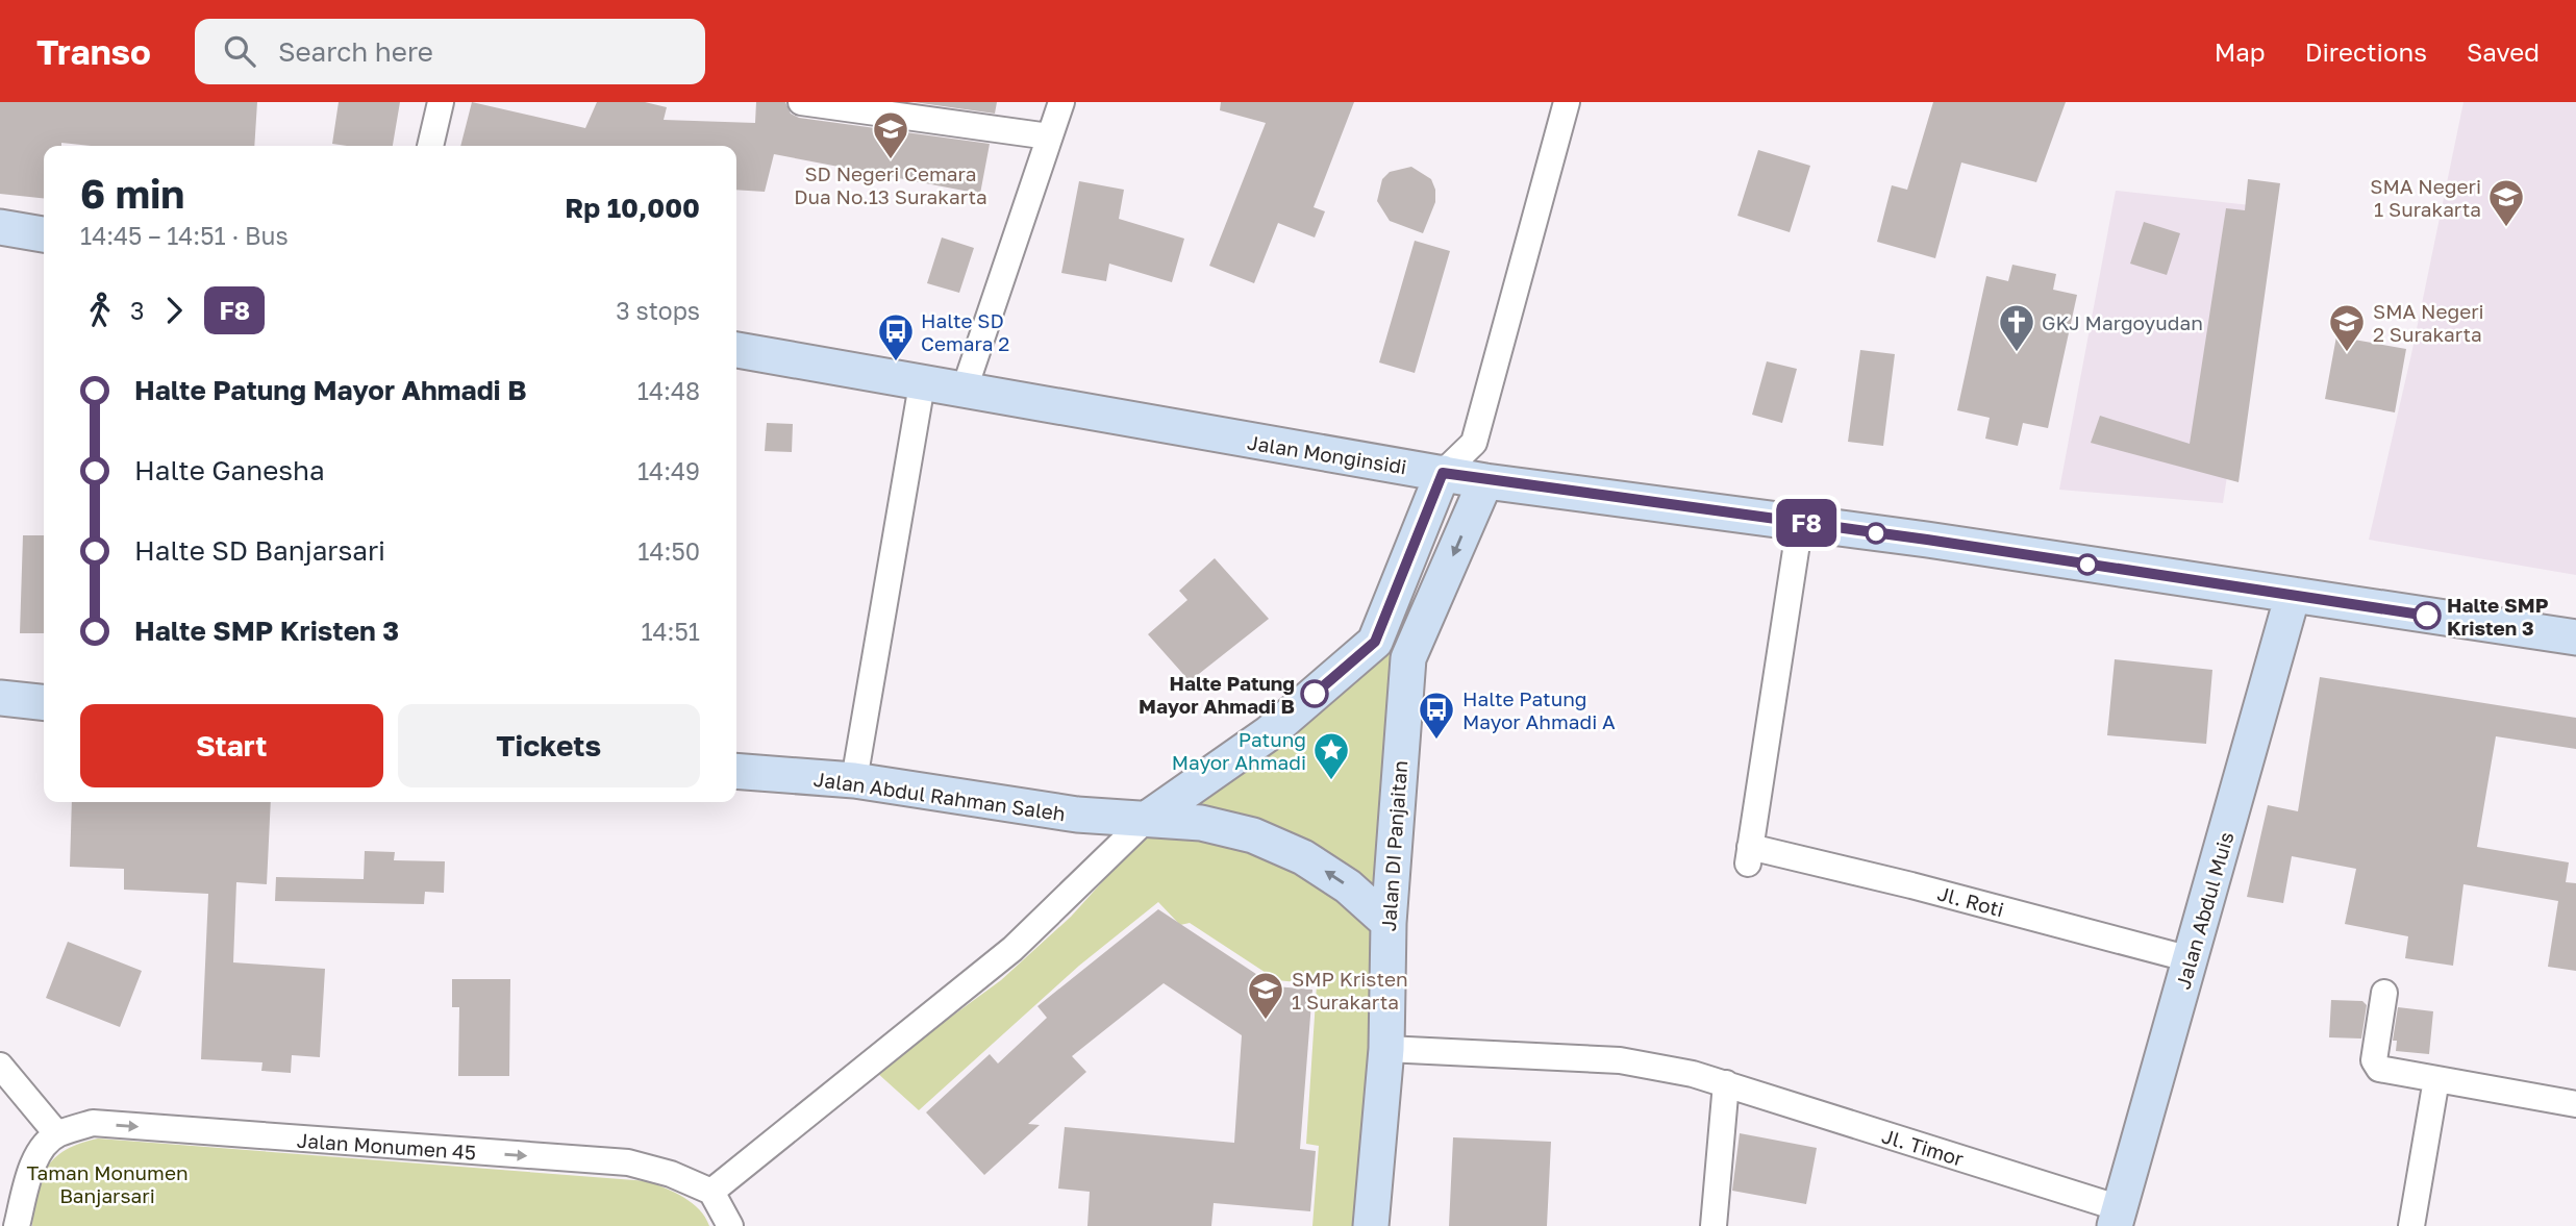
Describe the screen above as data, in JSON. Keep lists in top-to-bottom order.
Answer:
{
  "streets": {
    "main road": [
      "Jalan Monginsidi",
      "Jalan Abdul Rahman Saleh",
      "Jalan DI Panjaitan",
      "Jalan Abdul Muis"
    ],
    "street": ["Jl. Roti", "Jalan Monumen 45", "Jl. Timor"]
  },
  "crossings": [
    ["Jalan Monginsidi", "Jalan DI Panjaitan"],
    ["Jalan Monginsidi", "Jl. Roti"],
    ["Jalan Monginsidi", "Jalan Abdul Muis"],
    ["Jalan Abdul Rahman Saleh", "Jalan DI Panjaitan"],
    ["Jalan DI Panjaitan", "Jl. Timor"],
    ["Jl. Roti", "Jalan Abdul Muis"],
    ["Jalan Abdul Muis", "Jl. Timor"]
  ],
  "one_way": ["Jalan Abdul Rahman Saleh", "Jalan Monumen 45"],
  "parks": ["Taman Monumen Banjarsari"],
  "places": {
    "school or university": [
      "SD Negeri Cemara Dua No.13 Surakarta",
      "SMA Negeri 1 Surakarta",
      "SMA Negeri 2 Surakarta",
      "SMP Kristen 1 Surakarta"
    ],
    "church": ["GKJ Margoyudan"],
    "bus stop": ["Halte SD Cemara 2", "Halte Patung Mayor Ahmadi A"],
    "other": ["Halte SMP Kristen 3", "Halte Patung Mayor Ahmadi B"],
    "place": ["Patung Mayor Ahmadi"]
  },
  "lines": ["bus line F8"],
  "page": {
    "header": "Transo",
    "search": "Search here",
    "nav": ["Map", "Directions", "Saved"],
    "on_map": "F8",
    "heading": ["6 min", "14:45 – 14:51 · Bus", "Rp 10,000"],
    "legs": ["3", "F8", "3 stops"],
    "list": [
      {
        "name": "Halte Patung Mayor Ahmadi B",
        "value": "14:48"
      },
      {
        "name": "Halte Ganesha",
        "value": "14:49"
      },
      {
        "name": "Halte SD Banjarsari",
        "value": "14:50"
      },
      {
        "name": "Halte SMP Kristen 3",
        "value": "14:51"
      }
    ],
    "buttons": ["Start", "Tickets"]
  }
}
